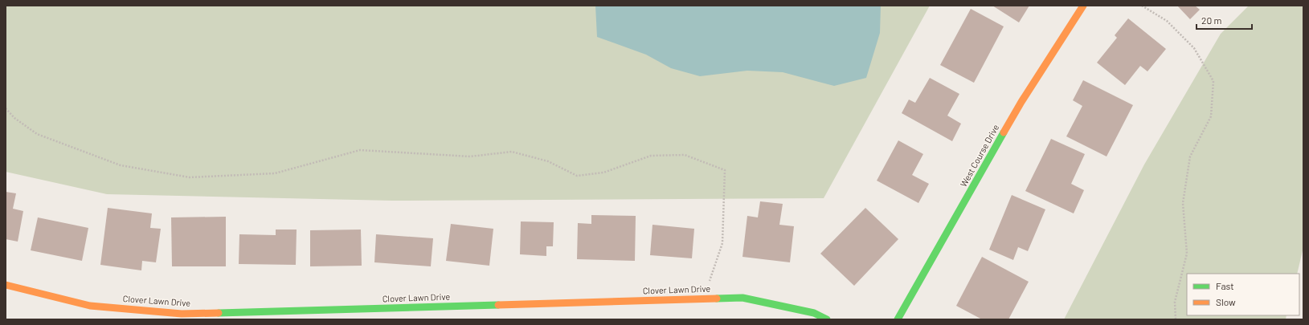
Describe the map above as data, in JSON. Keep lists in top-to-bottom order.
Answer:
{
  "streets": {
    "street": ["West Course Drive", "Clover Lawn Drive"]
  },
  "legend": ["Fast", "Slow"],
  "scale_bar": "20 m"
}
